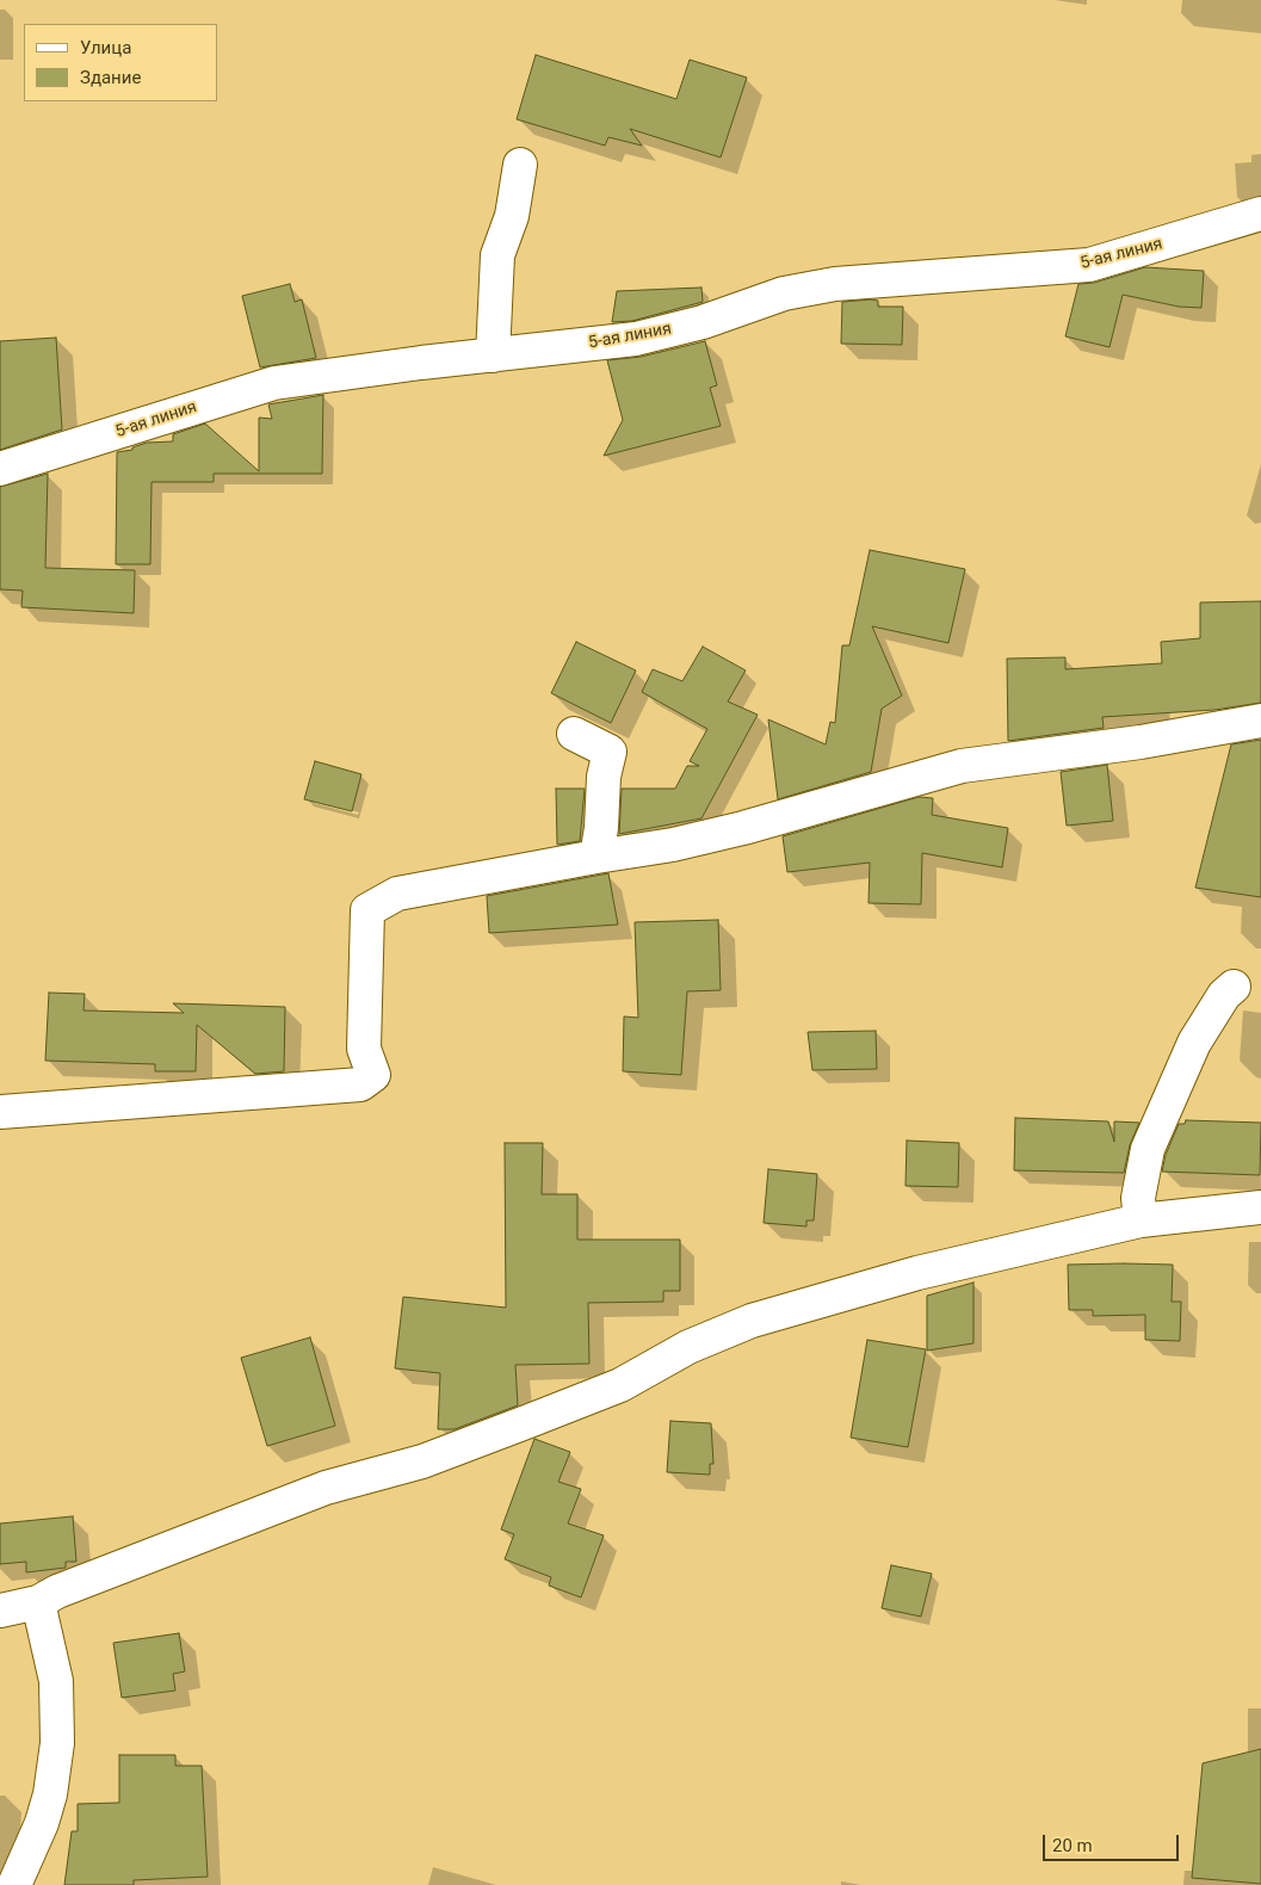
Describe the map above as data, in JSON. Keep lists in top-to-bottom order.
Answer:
{
  "streets": {
    "street": ["5-ая линия"]
  },
  "legend": ["Улица", "Здание"],
  "scale_bar": "20 m"
}
